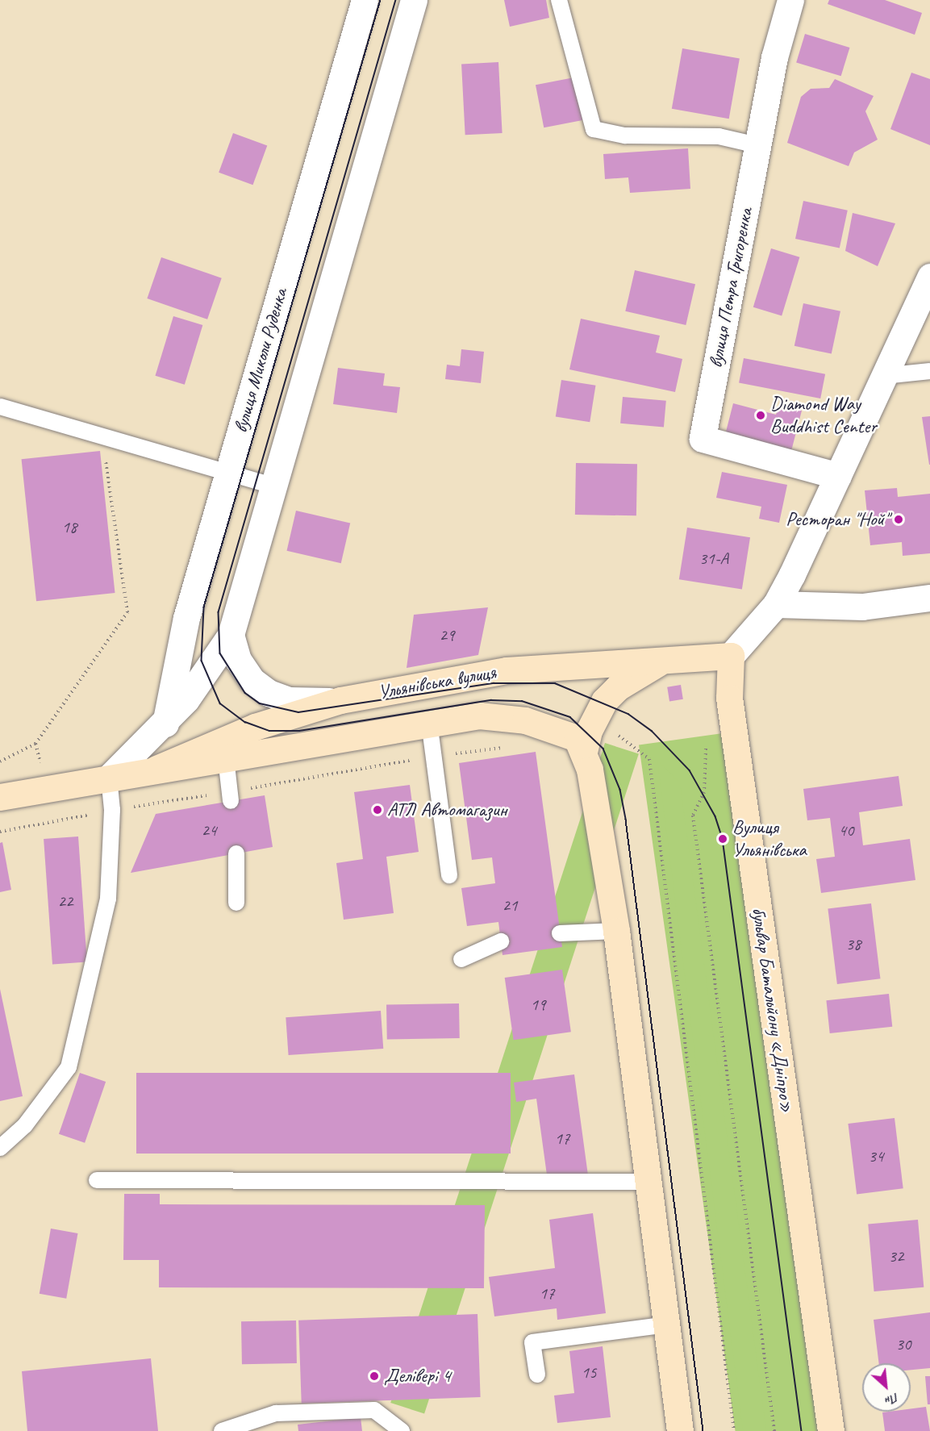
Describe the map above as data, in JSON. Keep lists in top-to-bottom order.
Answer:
{
  "streets": {
    "street": [
      "вулиця Петра Григоренка",
      "вулиця Миколи Руденка",
      "Ульянівська вулиця",
      "бульвар Батальйону «Дніпро»"
    ]
  },
  "crossings": [
    ["Ульянівська вулиця", "бульвар Батальйону «Дніпро»"]
  ],
  "places": [
    "Diamond Way Buddhist Center",
    "Ресторан \"Ной\"",
    "АТЛ Автомагазин",
    "Вулиця Ульянівська",
    "Делівері 4"
  ],
  "house_numbers": [
    "18",
    "31-А",
    "29",
    "24",
    "40",
    "22",
    "21",
    "38",
    "19",
    "17",
    "34",
    "32",
    "17",
    "30",
    "15"
  ],
  "north": "bottom right"
}
